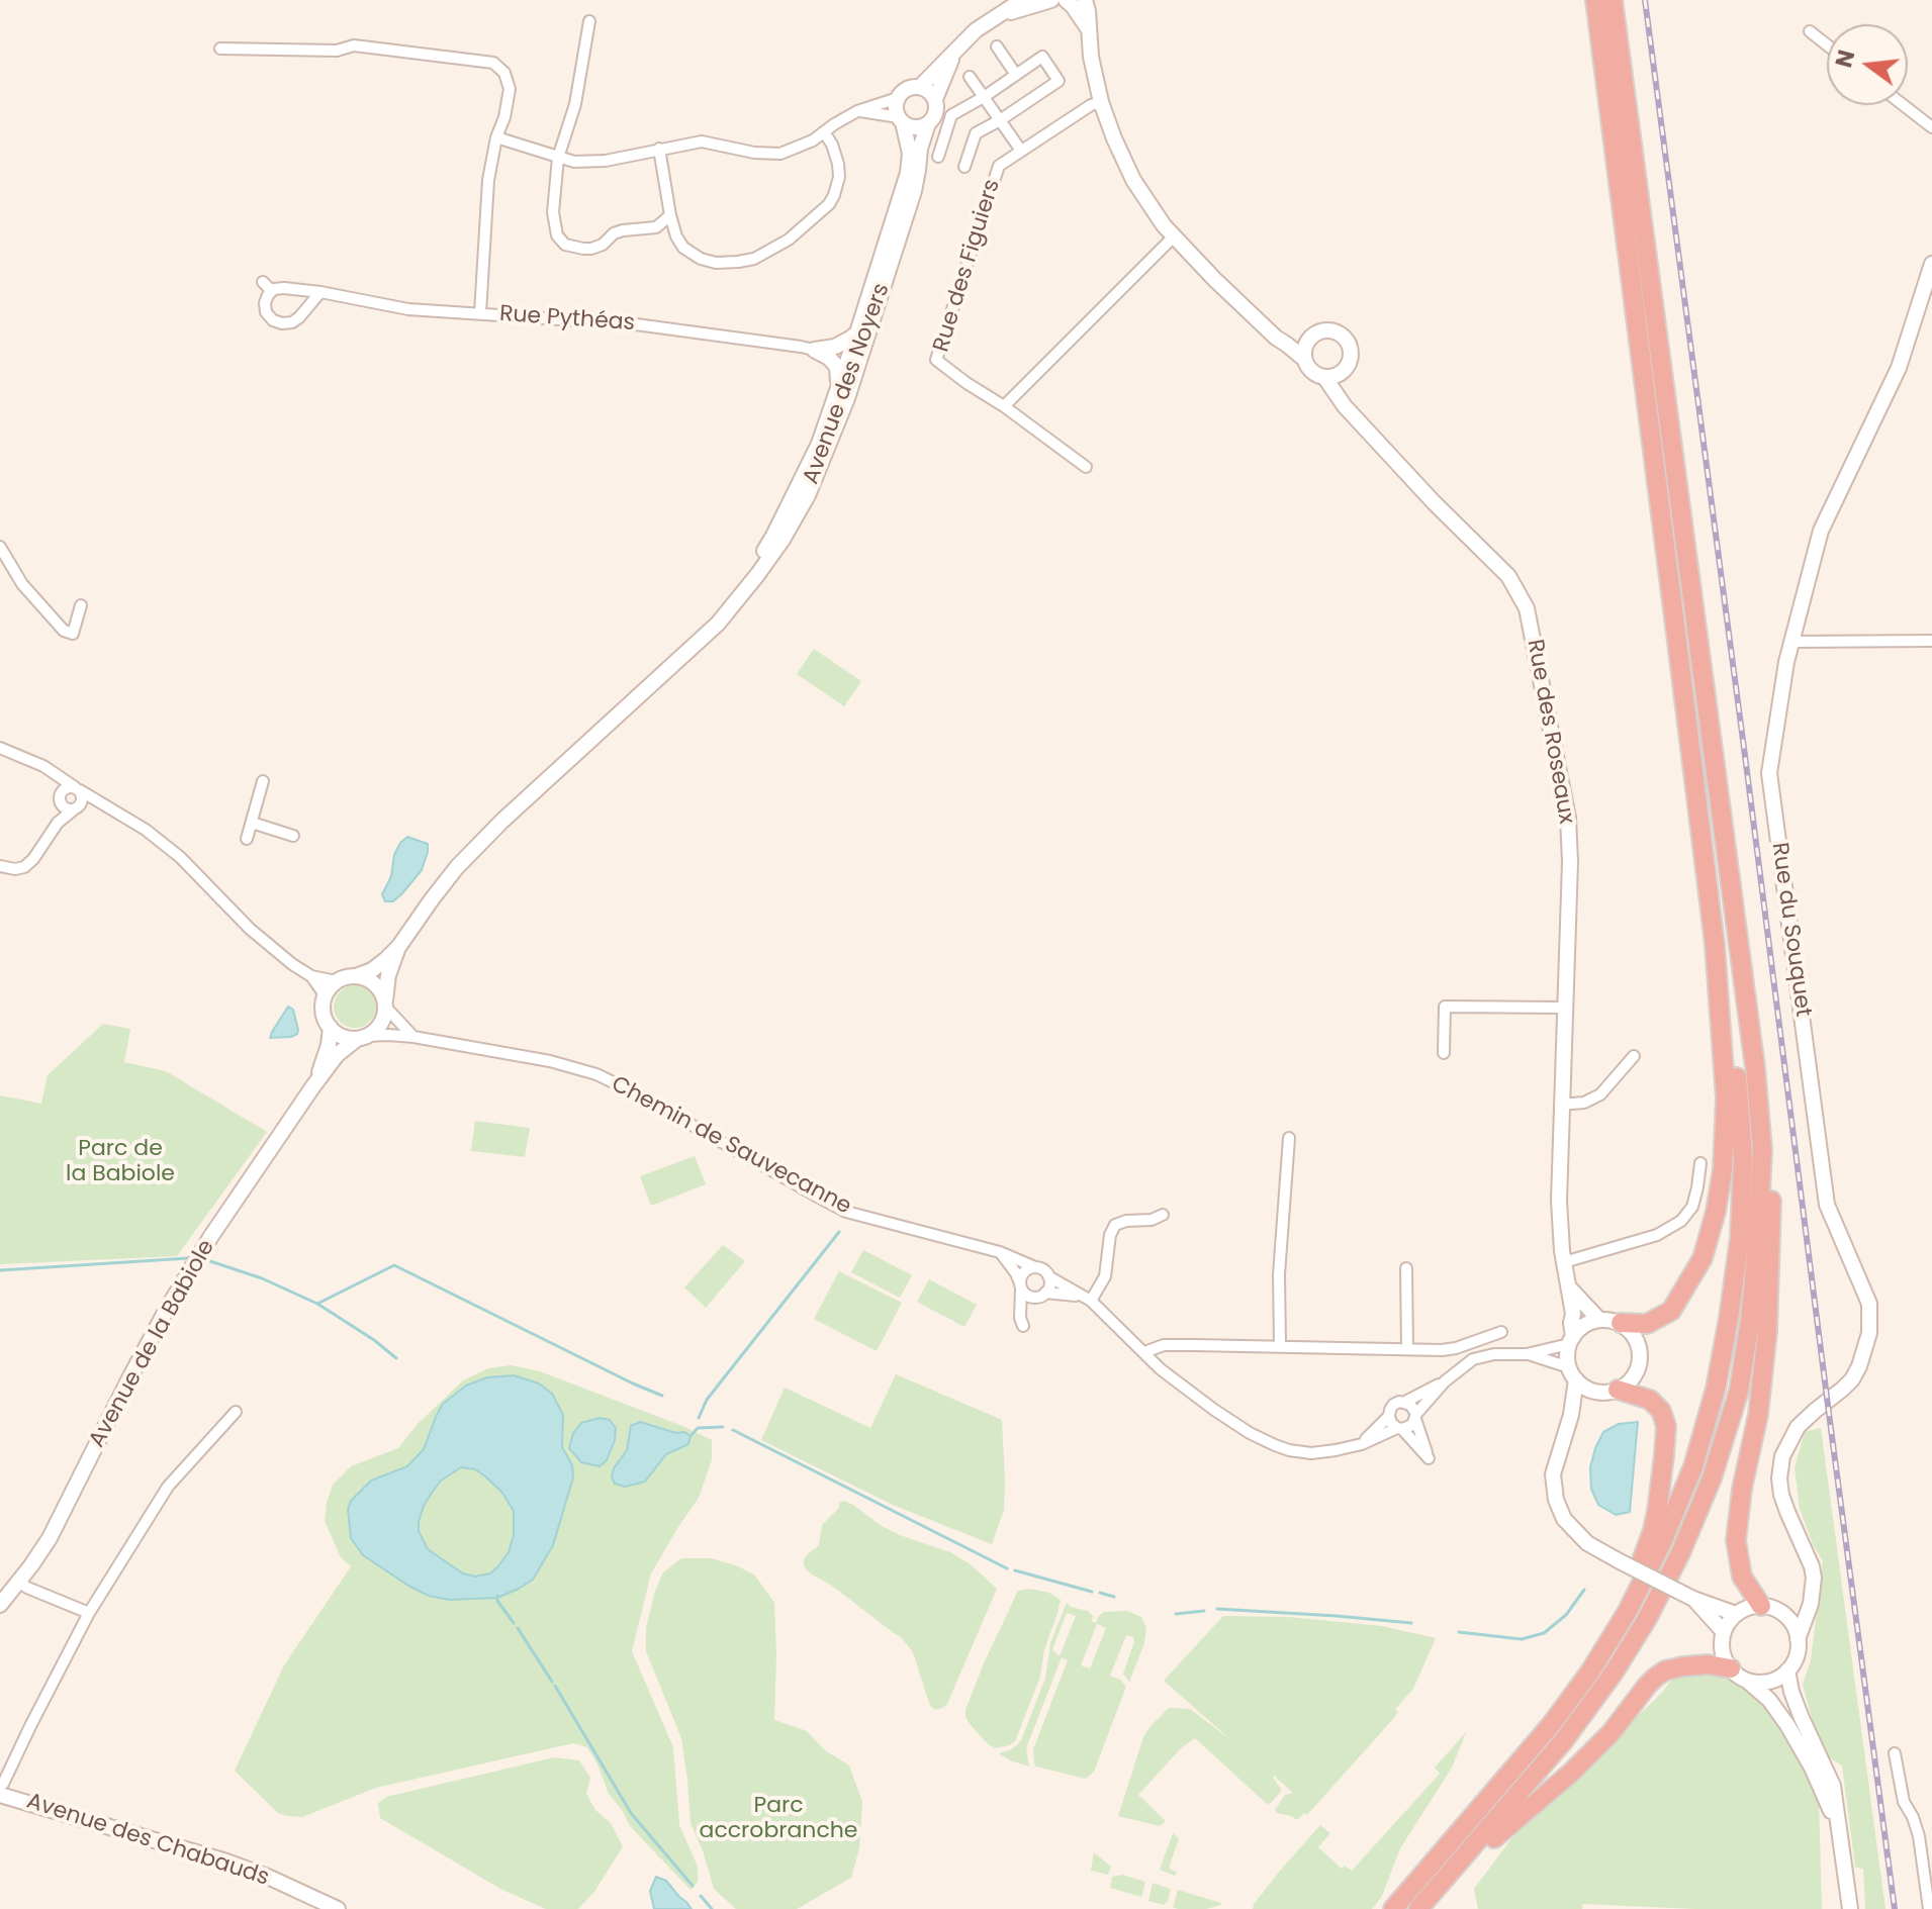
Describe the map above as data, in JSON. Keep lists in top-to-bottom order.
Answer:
{
  "streets": {
    "street": [
      "Rue des Figuiers",
      "Rue Pythéas",
      "Avenue des Noyers",
      "Rue des Roseaux",
      "Rue du Souquet",
      "Chemin de Sauvecanne",
      "Avenue de la Babiole",
      "Avenue des Chabauds"
    ]
  },
  "crossings": [
    ["Rue des Figuiers", "Rue des Roseaux"],
    ["Avenue des Noyers", "Chemin de Sauvecanne"],
    ["Avenue des Noyers", "Avenue de la Babiole"],
    ["Chemin de Sauvecanne", "Avenue de la Babiole"]
  ],
  "parks": ["Parc de la Babiole", "Parc accrobranche"],
  "north": "left"
}
